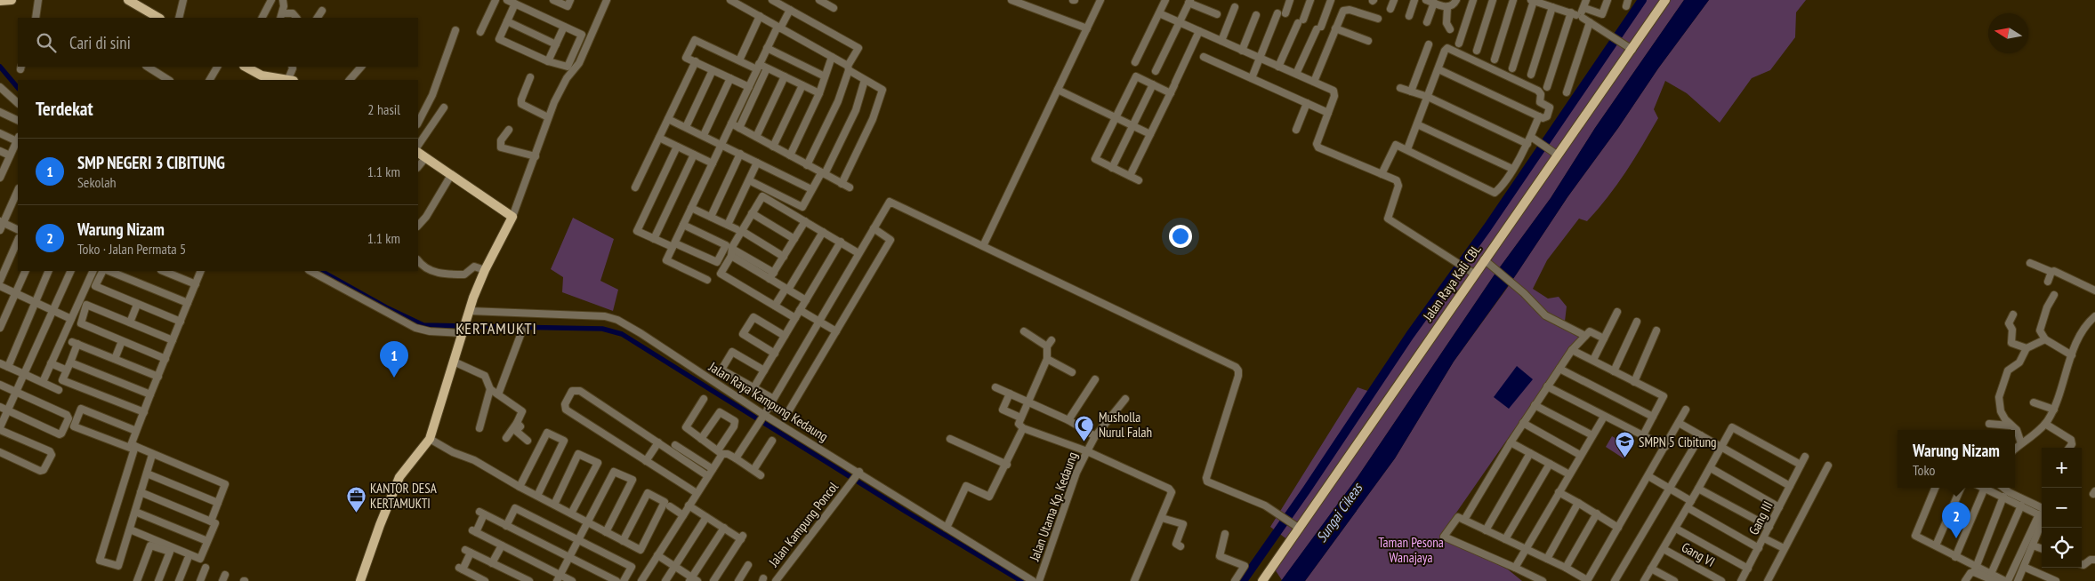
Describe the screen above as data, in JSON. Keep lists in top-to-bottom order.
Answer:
{
  "streets": {
    "main road": ["Jalan Raya Kali CBL"],
    "street": [
      "Jalan Raya Kampung Kedaung",
      "Jalan Utama Kp. Kedaung",
      "Gang III",
      "Jalan Kampung Poncol",
      "Gang VI"
    ]
  },
  "crossings": [
    ["Jalan Raya Kampung Kedaung", "Jalan Kampung Poncol"]
  ],
  "districts": ["KERTAMUKTI"],
  "water": ["Sungai Cikeas"],
  "parks": ["Taman Pesona Wanajaya"],
  "places": {
    "mosque": ["Musholla Nurul Falah"],
    "school or university": ["SMPN 5 Cibitung"],
    "office": ["KANTOR DESA KERTAMUKTI"]
  },
  "north": "left",
  "page": {
    "search": "Cari di sini",
    "heading": ["Terdekat", "2 hasil"],
    "list": [
      {
        "mark": "1",
        "name": "SMP NEGERI 3 CIBITUNG",
        "note": "Sekolah",
        "value": "1.1 km"
      },
      {
        "mark": "2",
        "name": "Warung Nizam",
        "note": "Toko · Jalan Permata 5",
        "value": "1.1 km"
      }
    ],
    "pins": ["1", "2"],
    "popup": ["Warung Nizam", "Toko"],
    "map_buttons": ["+", "−"]
  }
}
